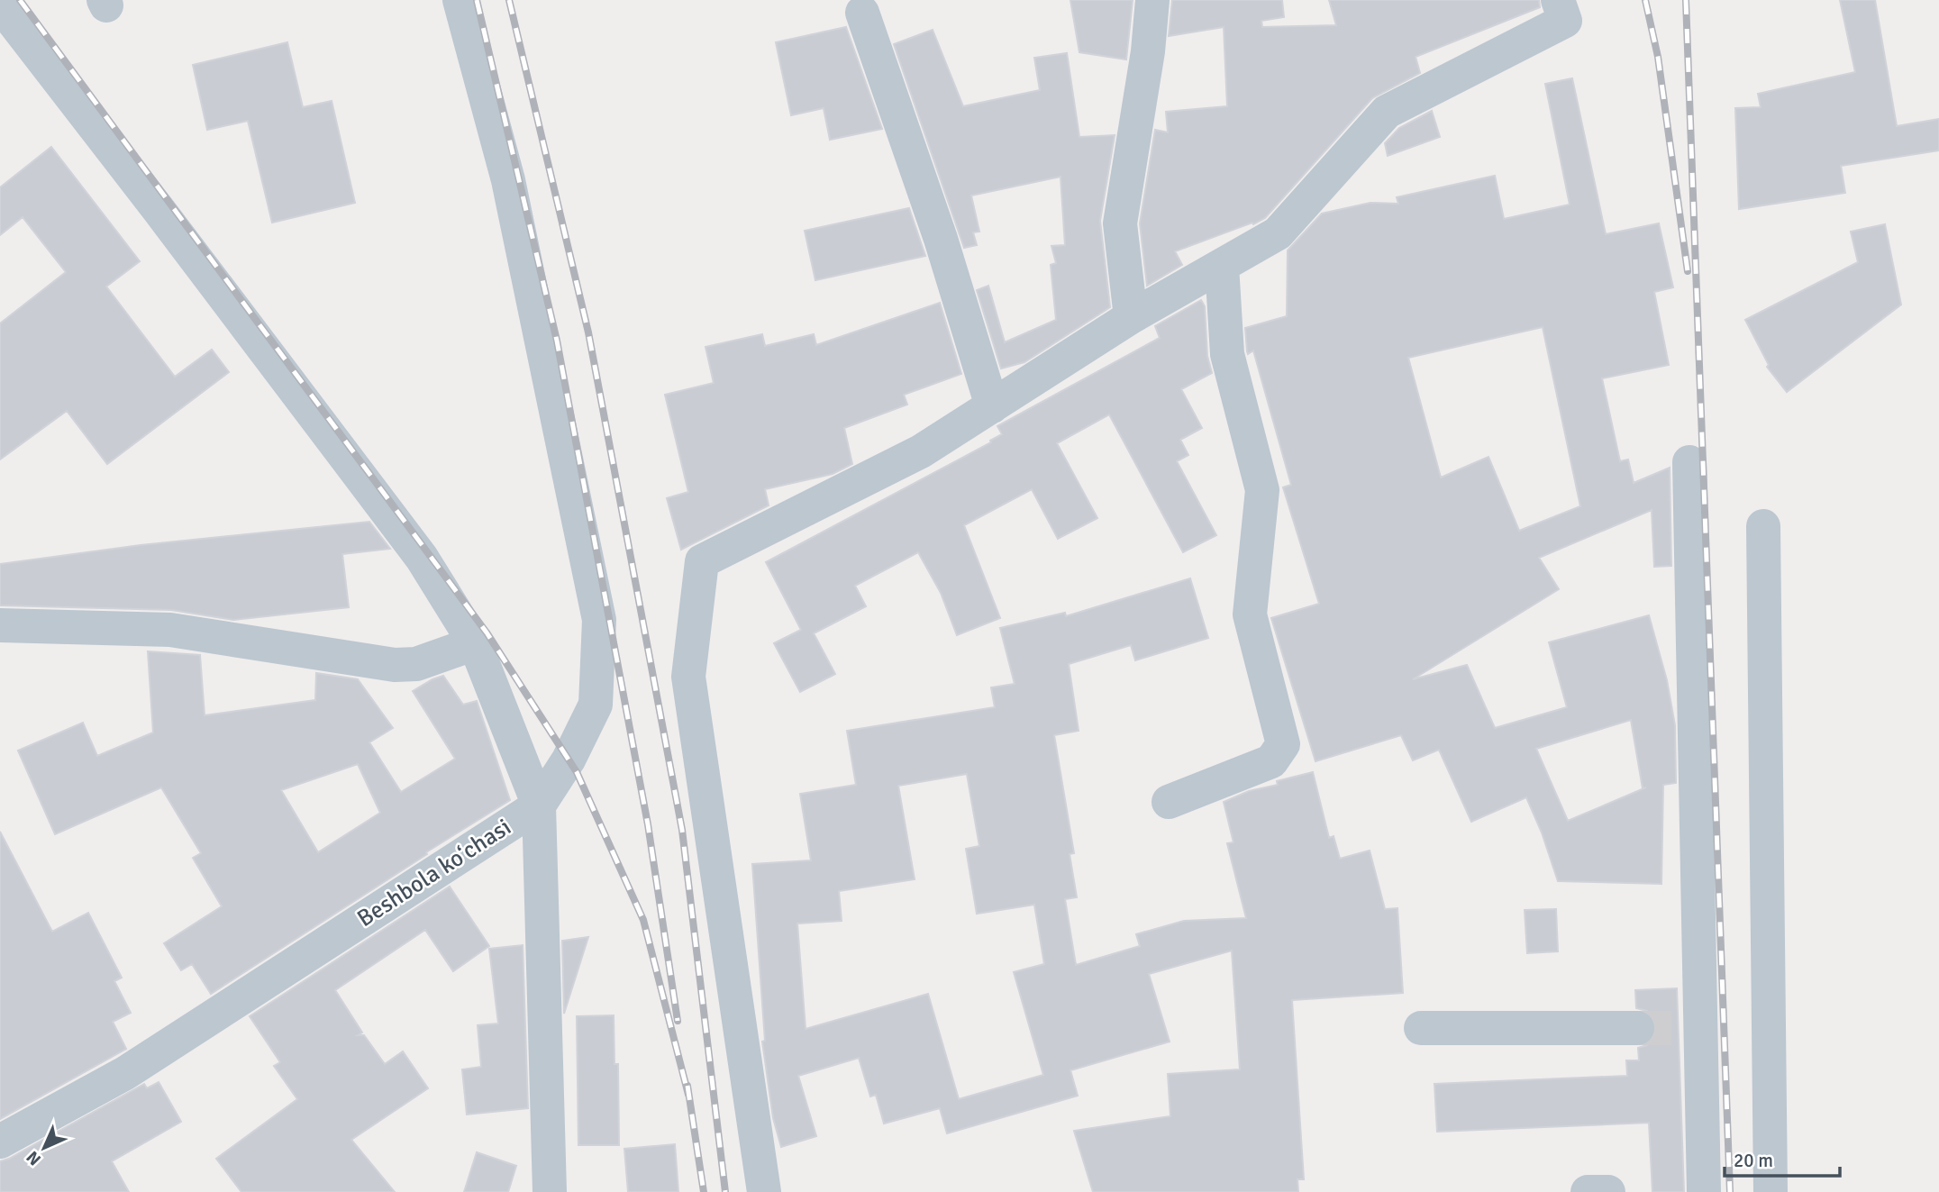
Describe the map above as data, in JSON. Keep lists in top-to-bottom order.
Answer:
{
  "streets": {
    "street": ["Beshbola koʻchasi"]
  },
  "scale_bar": "20 m",
  "north": "bottom left"
}
